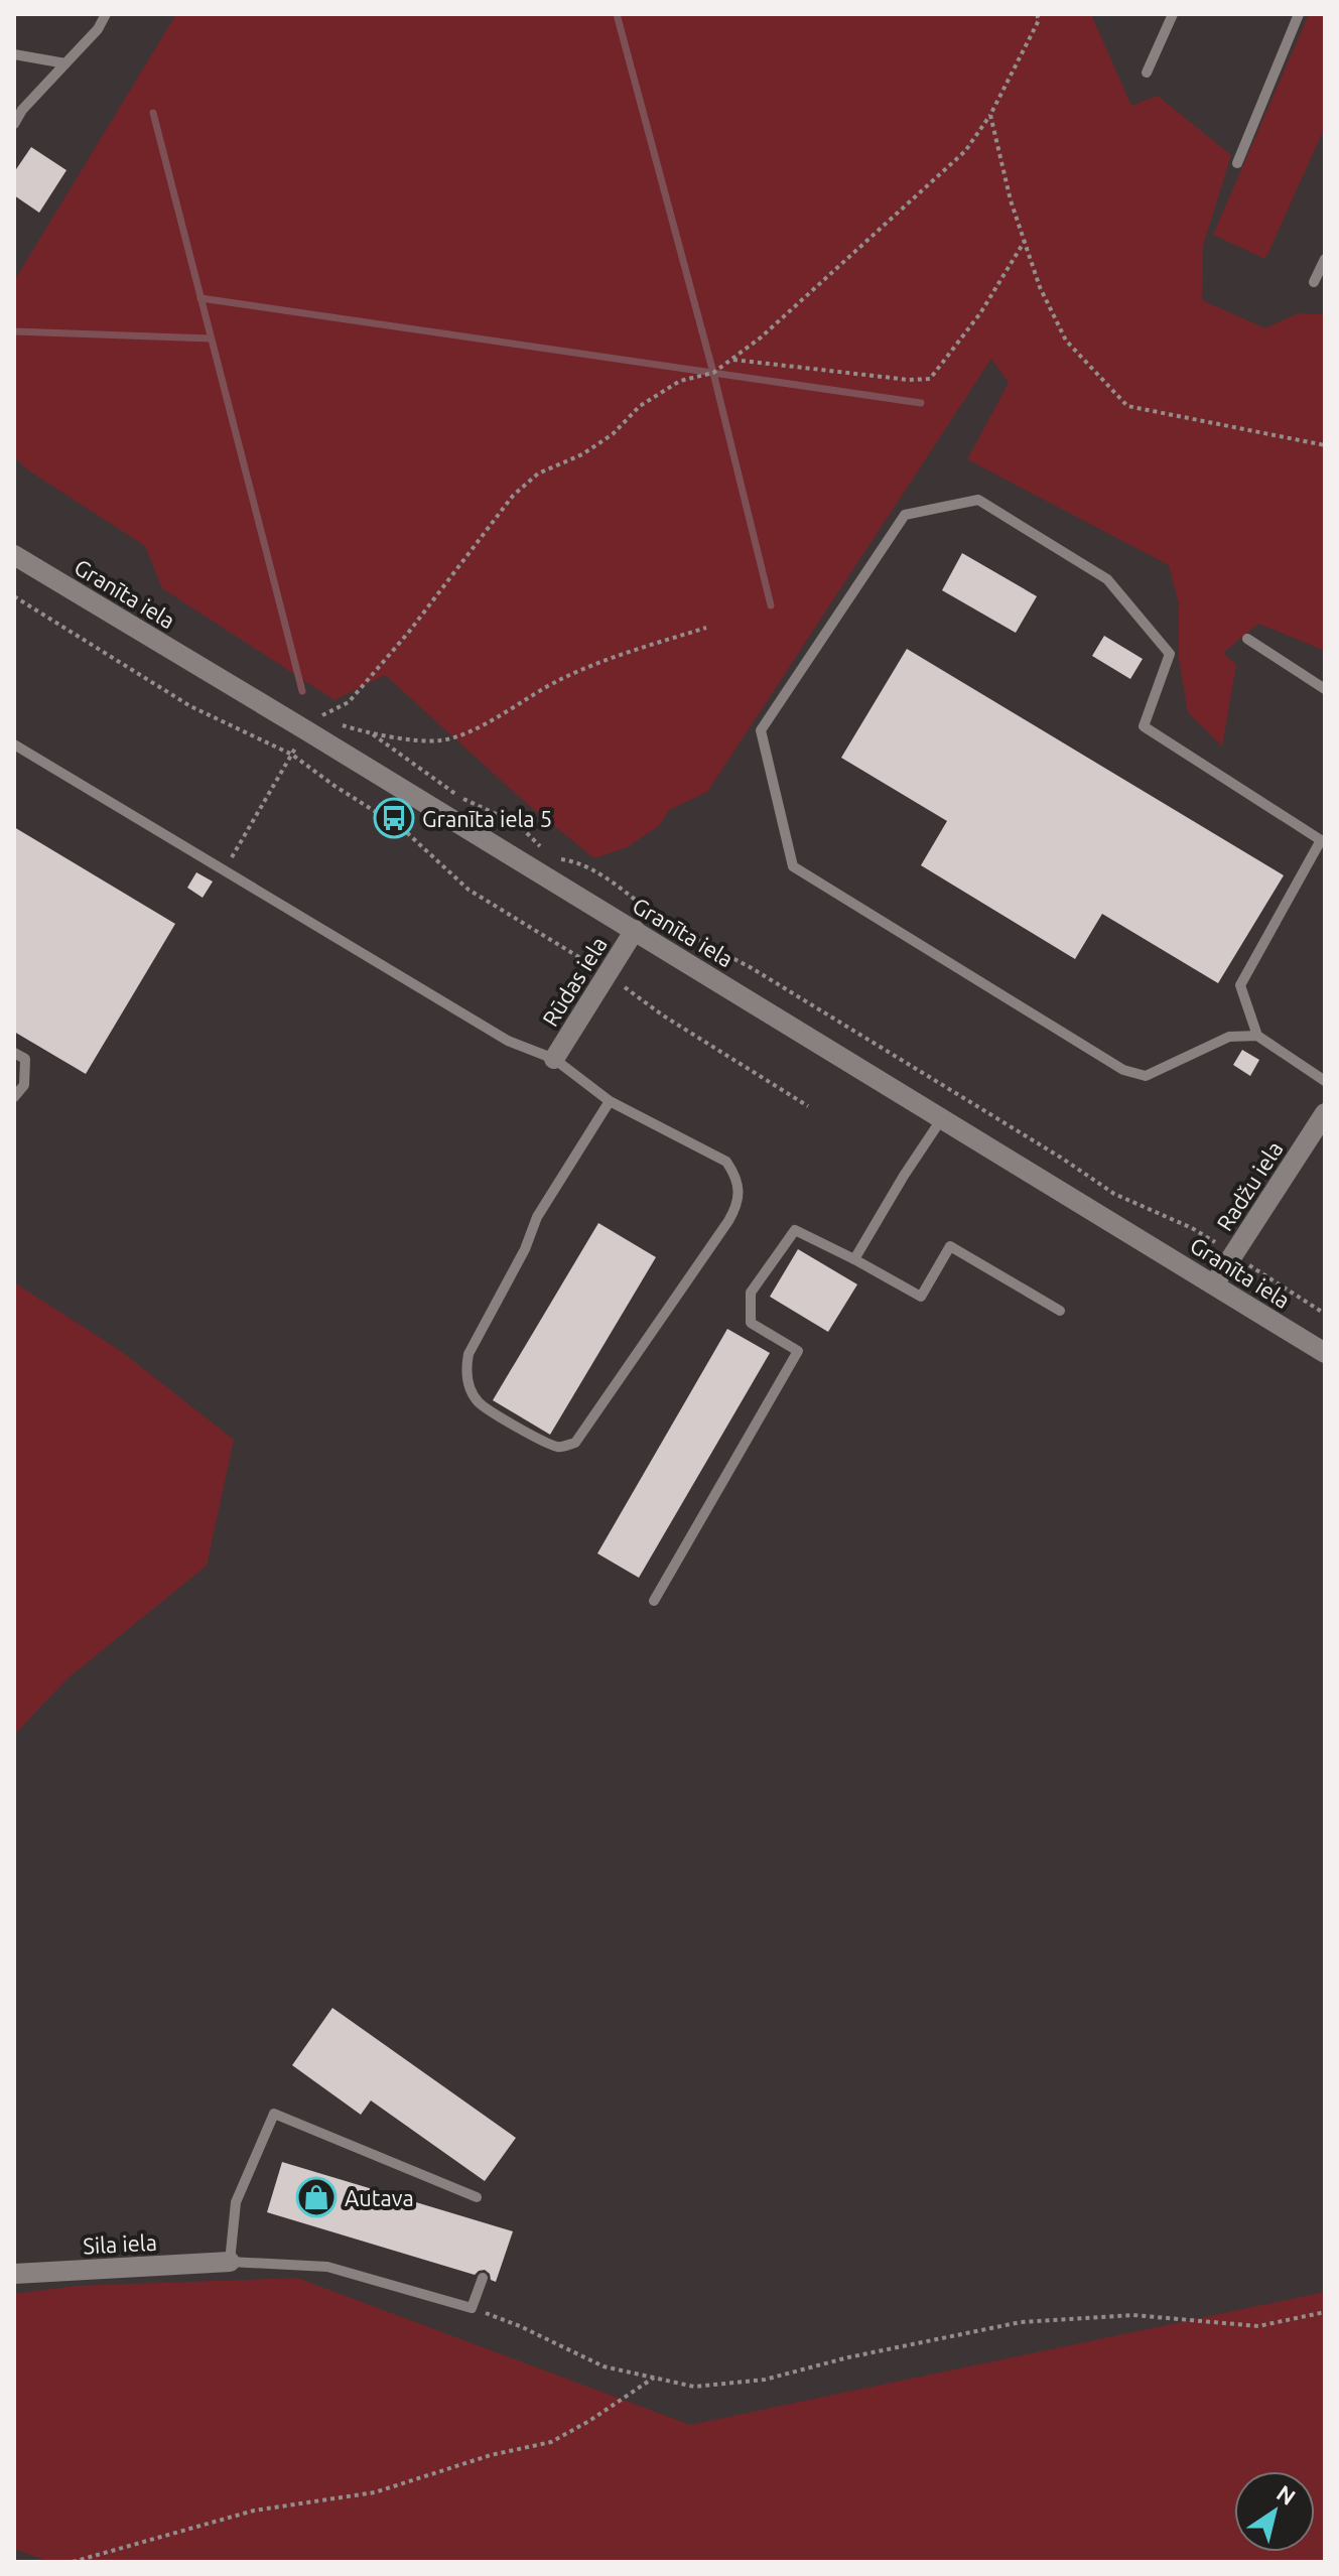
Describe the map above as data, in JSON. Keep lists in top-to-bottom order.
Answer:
{
  "streets": {
    "main road": [
      "Granīta iela",
      "Rūdas iela",
      "Radžu iela",
      "Sila iela"
    ]
  },
  "crossings": [
    ["Granīta iela", "Rūdas iela"],
    ["Granīta iela", "Radžu iela"]
  ],
  "places": {
    "bus stop": ["Granīta iela 5"],
    "shop": ["Autava"]
  },
  "north": "top right"
}
